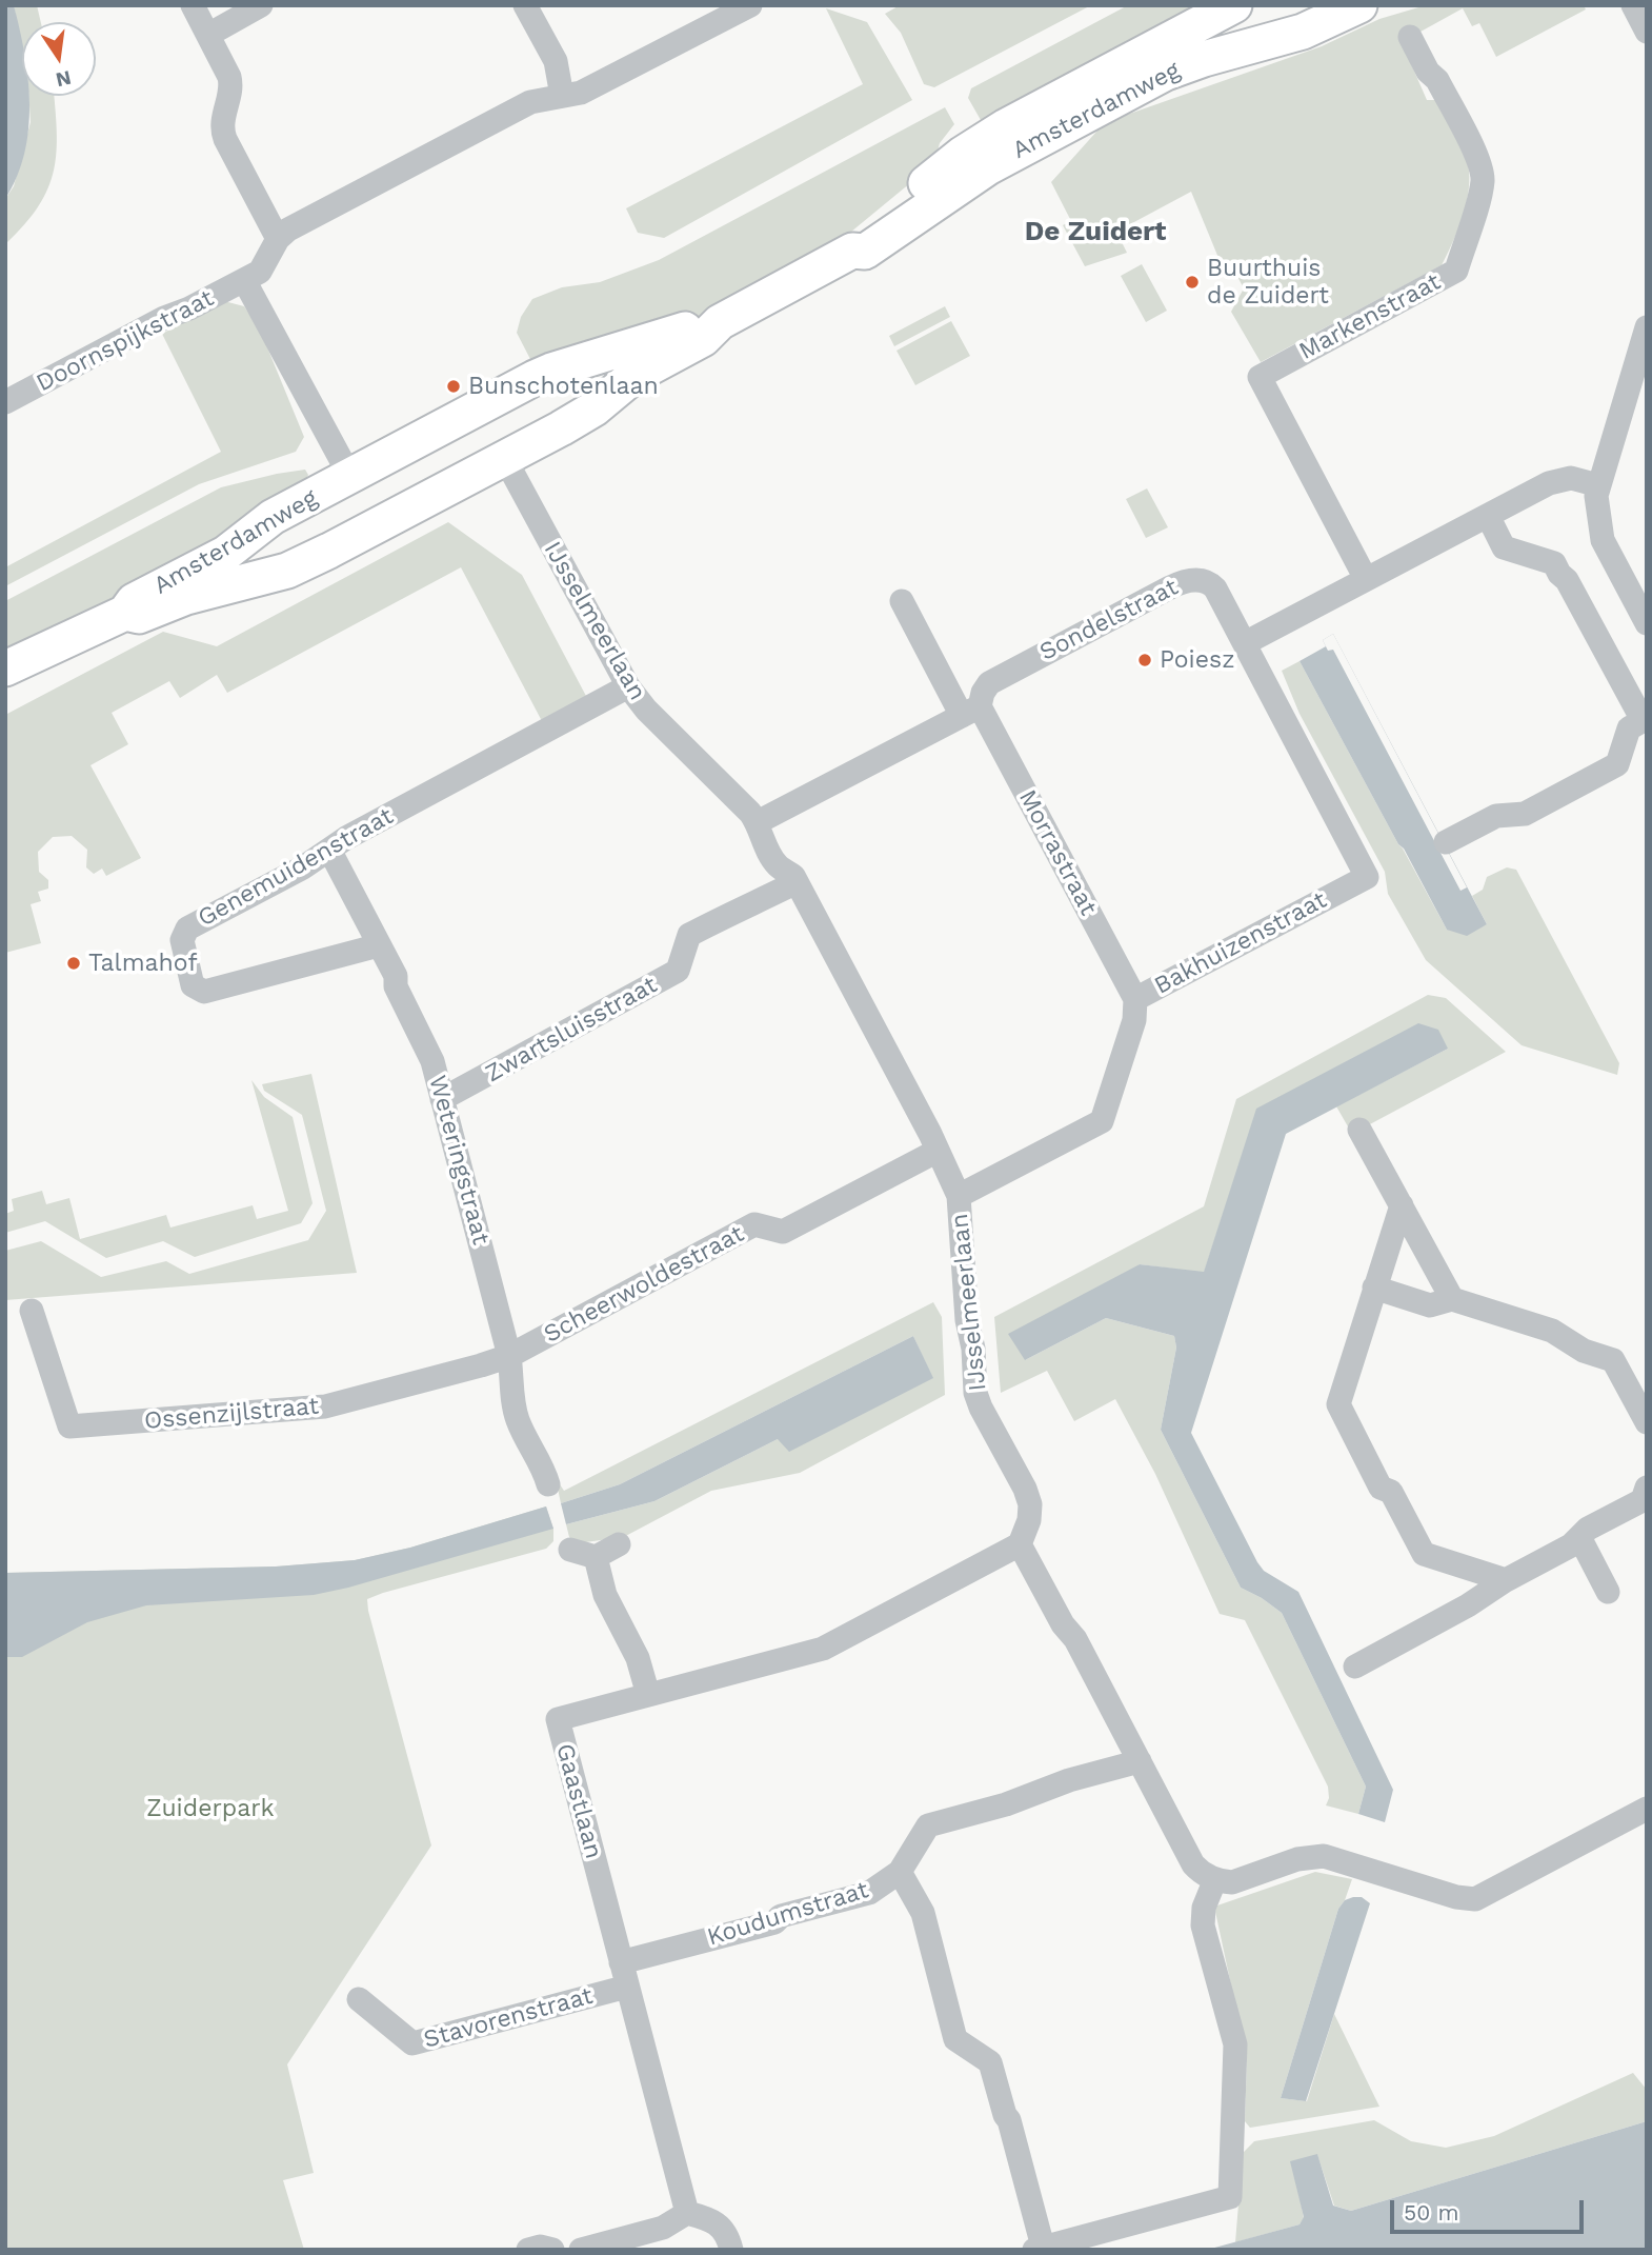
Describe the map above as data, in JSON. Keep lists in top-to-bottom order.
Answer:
{
  "streets": {
    "main road": ["Amsterdamweg"],
    "street": [
      "Markenstraat",
      "Doornspijkstraat",
      "Sondelstraat",
      "IJsselmeerlaan",
      "Morrastraat",
      "Genemuidenstraat",
      "Bakhuizenstraat",
      "Zwartsluisstraat",
      "Weteringstraat",
      "Scheerwoldestraat",
      "Ossenzijlstraat",
      "Gaastlaan",
      "Koudumstraat",
      "Stavorenstraat"
    ]
  },
  "crossings": [
    ["Amsterdamweg", "IJsselmeerlaan"],
    ["Sondelstraat", "IJsselmeerlaan"],
    ["Sondelstraat", "Morrastraat"],
    ["Sondelstraat", "Bakhuizenstraat"],
    ["IJsselmeerlaan", "Genemuidenstraat"],
    ["IJsselmeerlaan", "Bakhuizenstraat"],
    ["IJsselmeerlaan", "Zwartsluisstraat"],
    ["IJsselmeerlaan", "Scheerwoldestraat"],
    ["IJsselmeerlaan", "Gaastlaan"],
    ["Morrastraat", "Bakhuizenstraat"],
    ["Genemuidenstraat", "Weteringstraat"],
    ["Zwartsluisstraat", "Weteringstraat"],
    ["Weteringstraat", "Scheerwoldestraat"],
    ["Weteringstraat", "Ossenzijlstraat"],
    ["Scheerwoldestraat", "Ossenzijlstraat"],
    ["Gaastlaan", "Koudumstraat"],
    ["Gaastlaan", "Stavorenstraat"]
  ],
  "districts": ["De Zuidert"],
  "parks": ["Zuiderpark"],
  "places": [
    "Buurthuis de Zuidert",
    "Bunschotenlaan",
    "Poiesz",
    "Talmahof"
  ],
  "scale_bar": "50 m",
  "north": "bottom"
}
